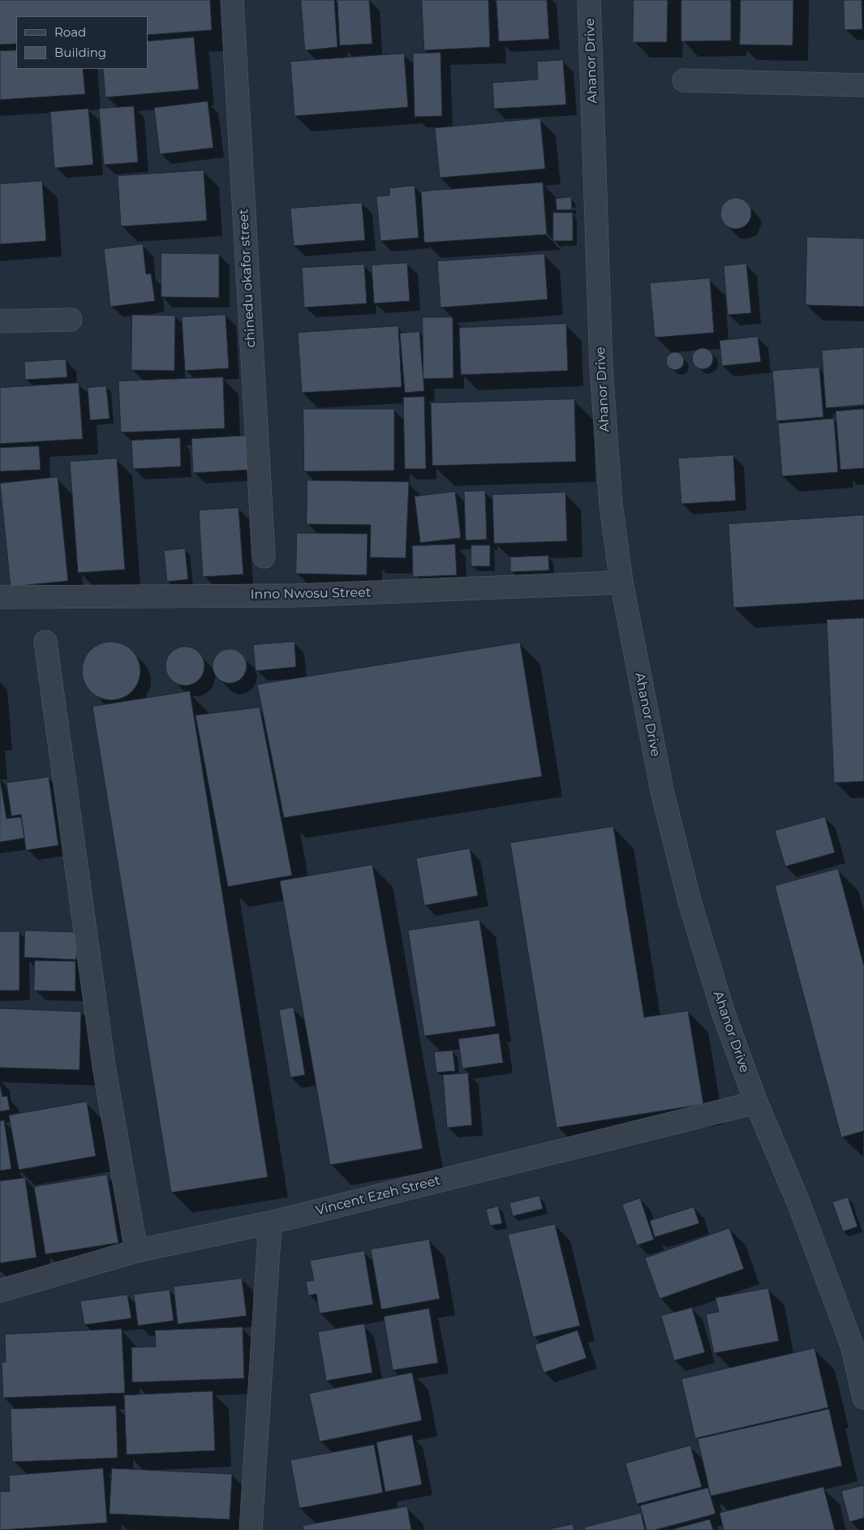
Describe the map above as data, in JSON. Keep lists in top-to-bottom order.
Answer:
{
  "streets": {
    "street": [
      "Ahanor Drive",
      "chinedu okafor street",
      "Inno Nwosu Street",
      "Vincent Ezeh Street"
    ]
  },
  "crossings": [
    ["Ahanor Drive", "Inno Nwosu Street"],
    ["Ahanor Drive", "Vincent Ezeh Street"]
  ],
  "legend": ["Road", "Building"]
}
